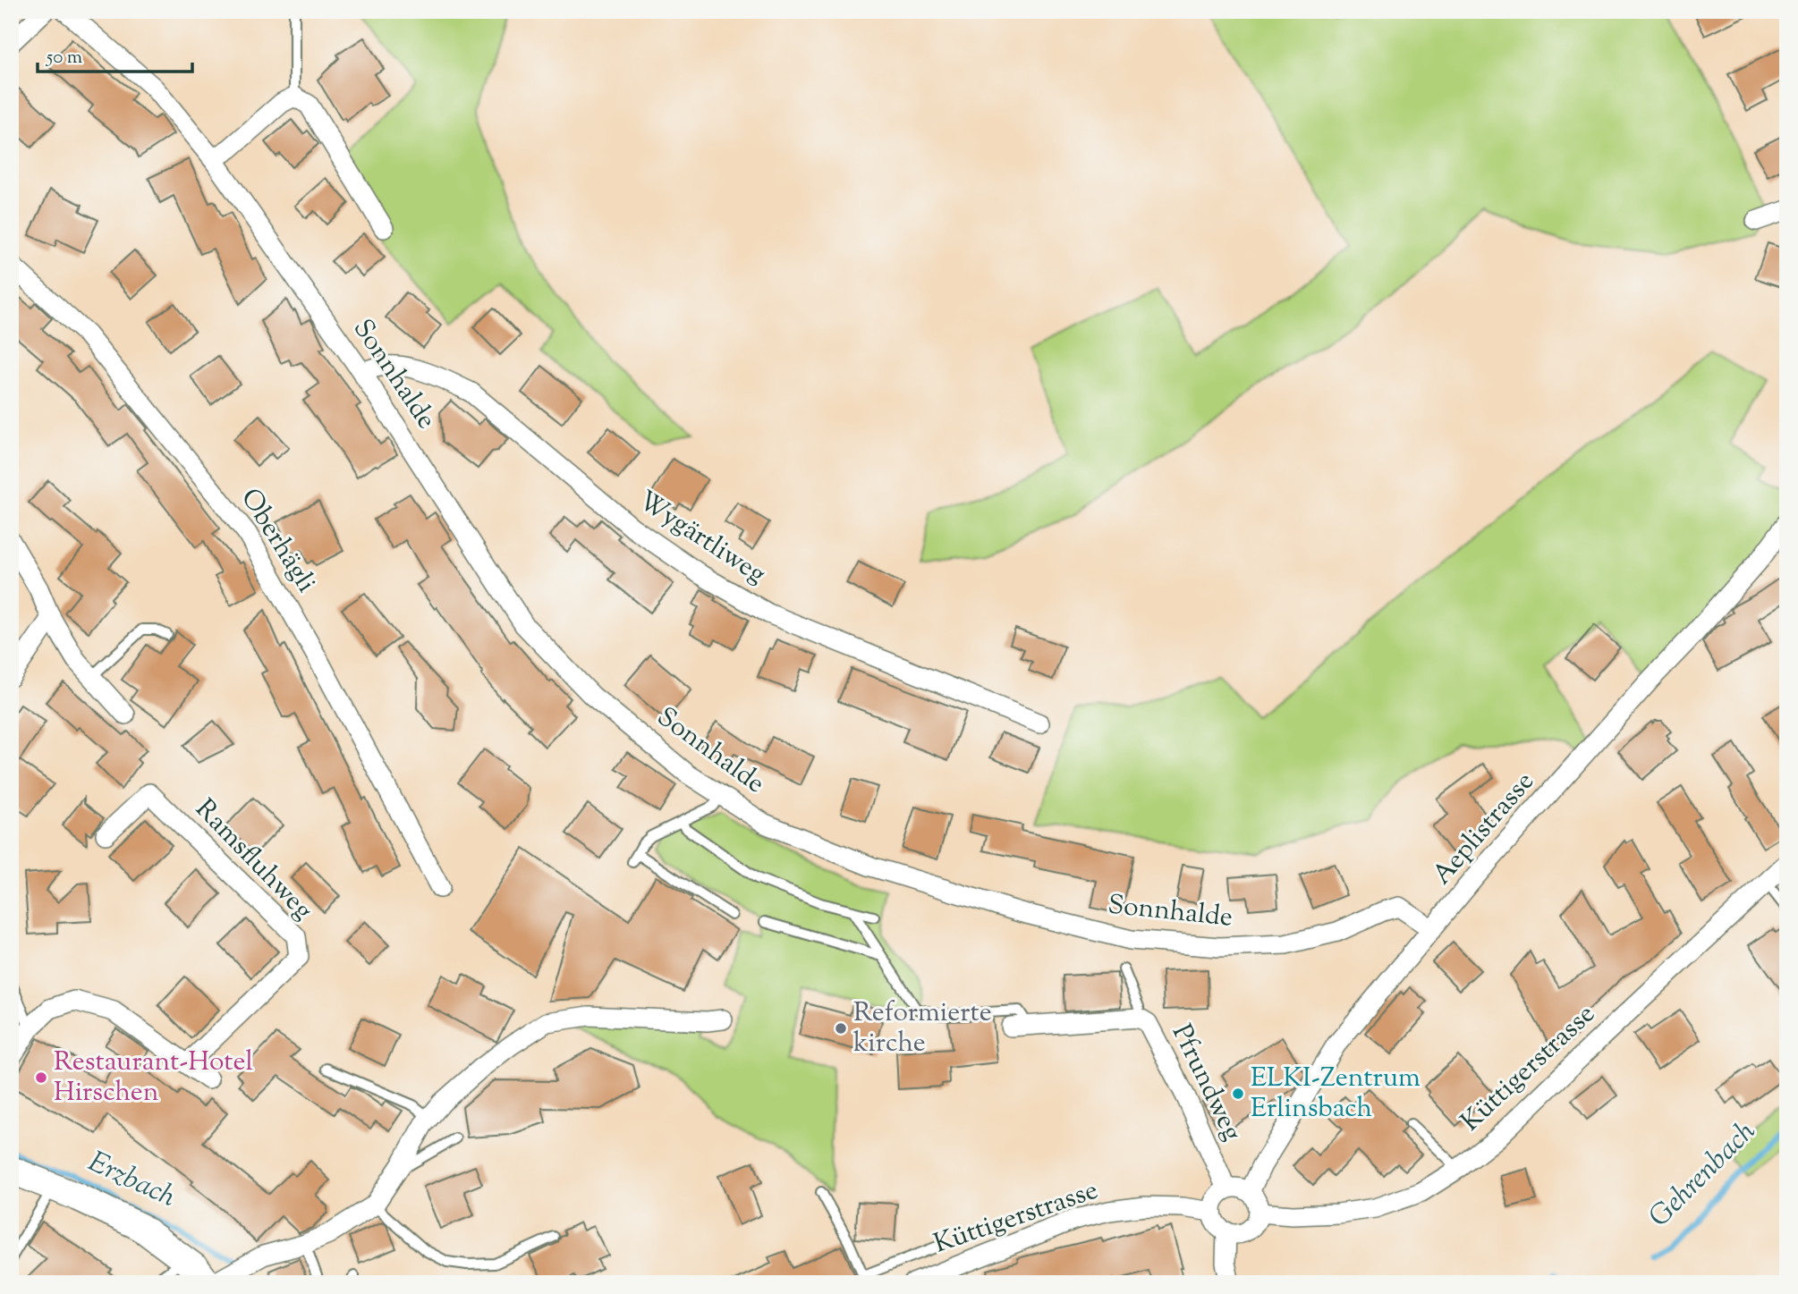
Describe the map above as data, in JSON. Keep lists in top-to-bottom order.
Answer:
{
  "streets": {
    "street": [
      "Sonnhalde",
      "Wygärtliweg",
      "Oberhägli",
      "Aeplistrasse",
      "Ramsfluhweg",
      "Küttigerstrasse",
      "Pfrundweg"
    ]
  },
  "crossings": [
    ["Sonnhalde", "Wygärtliweg"],
    ["Sonnhalde", "Aeplistrasse"],
    ["Aeplistrasse", "Küttigerstrasse"],
    ["Aeplistrasse", "Pfrundweg"],
    ["Küttigerstrasse", "Pfrundweg"]
  ],
  "water": ["Gehrenbach", "Erzbach"],
  "places": ["Reformierte kirche", "Restaurant-Hotel Hirschen", "ELKI-Zentrum Erlinsbach"],
  "scale_bar": "50 m"
}
